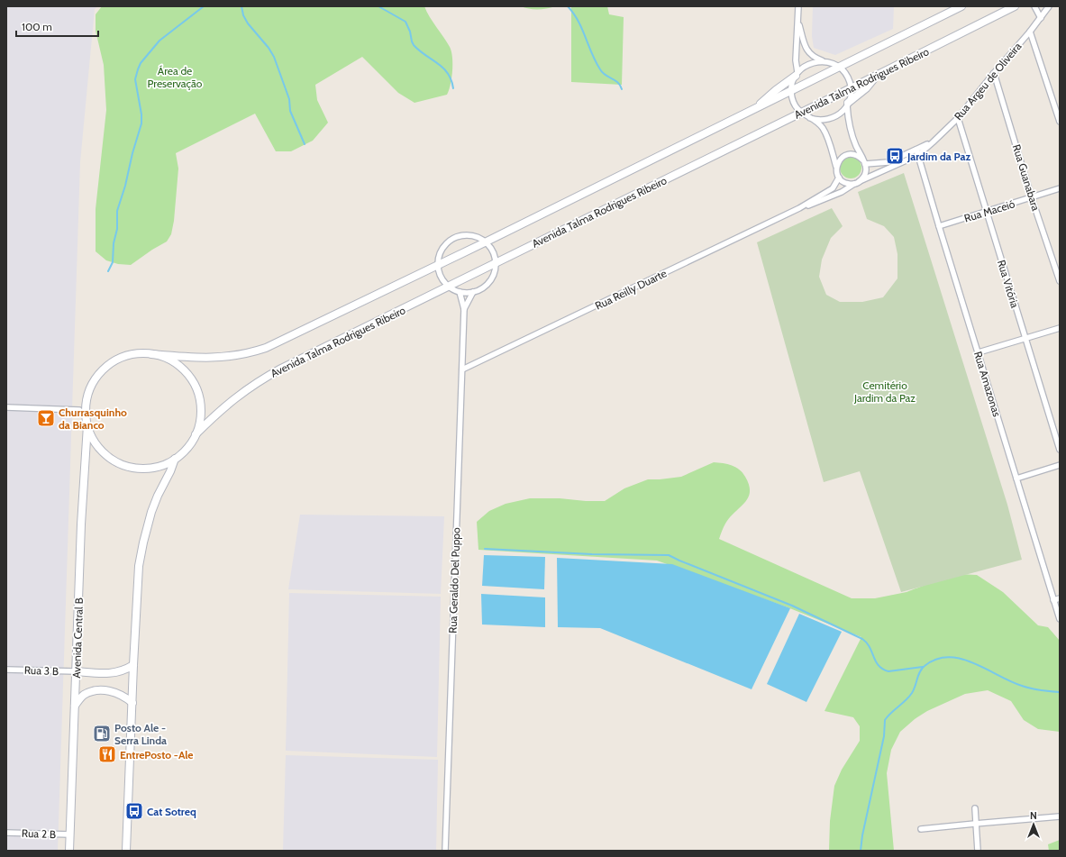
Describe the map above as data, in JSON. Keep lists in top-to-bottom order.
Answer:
{
  "streets": {
    "main road": ["Avenida Talma Rodrigues Ribeiro", "Avenida Central B"],
    "street": [
      "Rua Argeu de Oliveira",
      "Rua Guanabara",
      "Rua Maceió",
      "Rua Vitória",
      "Rua Reilly Duarte",
      "Rua Amazonas",
      "Rua Geraldo Del Puppo",
      "Rua 3 B",
      "Rua 2 B"
    ]
  },
  "crossings": [
    ["Rua Argeu de Oliveira", "Rua Guanabara"],
    ["Rua Argeu de Oliveira", "Rua Vitória"],
    ["Rua Argeu de Oliveira", "Rua Reilly Duarte"],
    ["Avenida Talma Rodrigues Ribeiro", "Avenida Central B"],
    ["Rua Guanabara", "Rua Maceió"],
    ["Rua Maceió", "Rua Vitória"],
    ["Rua Maceió", "Rua Amazonas"],
    ["Rua Reilly Duarte", "Rua Amazonas"],
    ["Rua Reilly Duarte", "Rua Geraldo Del Puppo"],
    ["Avenida Central B", "Rua 3 B"],
    ["Avenida Central B", "Rua 2 B"]
  ],
  "parks": ["Área de Preservação", "Cemitério Jardim da Paz"],
  "places": {
    "bus stop": ["Jardim da Paz", "Cat Sotreq"],
    "bar": ["Churrasquinho da Bianco"],
    "fuel station": ["Posto Ale - Serra Linda"],
    "restaurant": ["EntrePosto -Ale"]
  },
  "scale_bar": "100 m",
  "north": "top"
}
